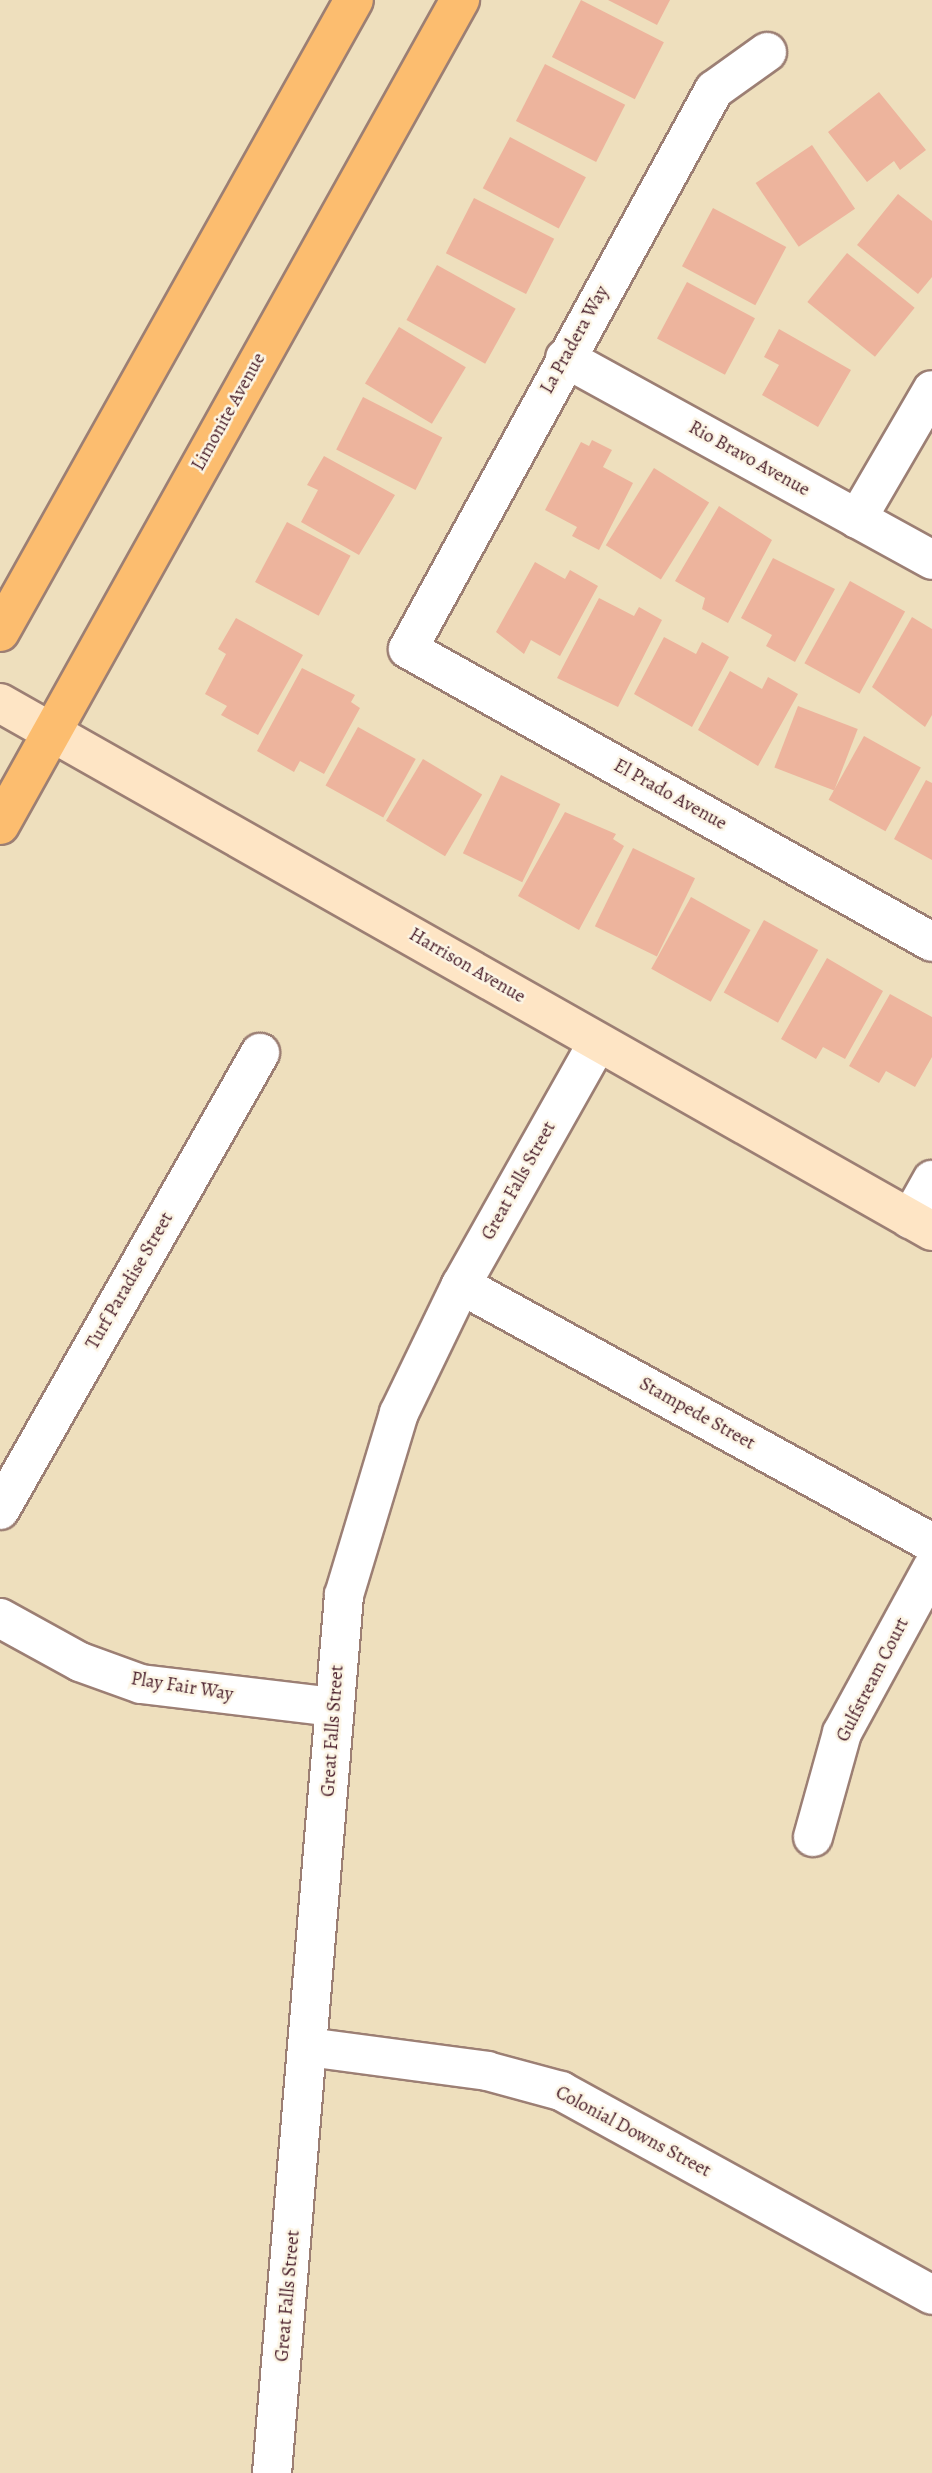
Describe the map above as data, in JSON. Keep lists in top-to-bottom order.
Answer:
{
  "streets": {
    "main road": ["Limonite Avenue"],
    "street": [
      "La Pradera Way",
      "Rio Bravo Avenue",
      "El Prado Avenue",
      "Harrison Avenue",
      "Great Falls Street",
      "Turf Paradise Street",
      "Stampede Street",
      "Gulfstream Court",
      "Play Fair Way",
      "Colonial Downs Street"
    ]
  },
  "crossings": [
    ["La Pradera Way", "Rio Bravo Avenue"],
    ["La Pradera Way", "El Prado Avenue"],
    ["Limonite Avenue", "Harrison Avenue"],
    ["Harrison Avenue", "Great Falls Street"],
    ["Great Falls Street", "Stampede Street"],
    ["Great Falls Street", "Play Fair Way"],
    ["Great Falls Street", "Colonial Downs Street"]
  ]
}
